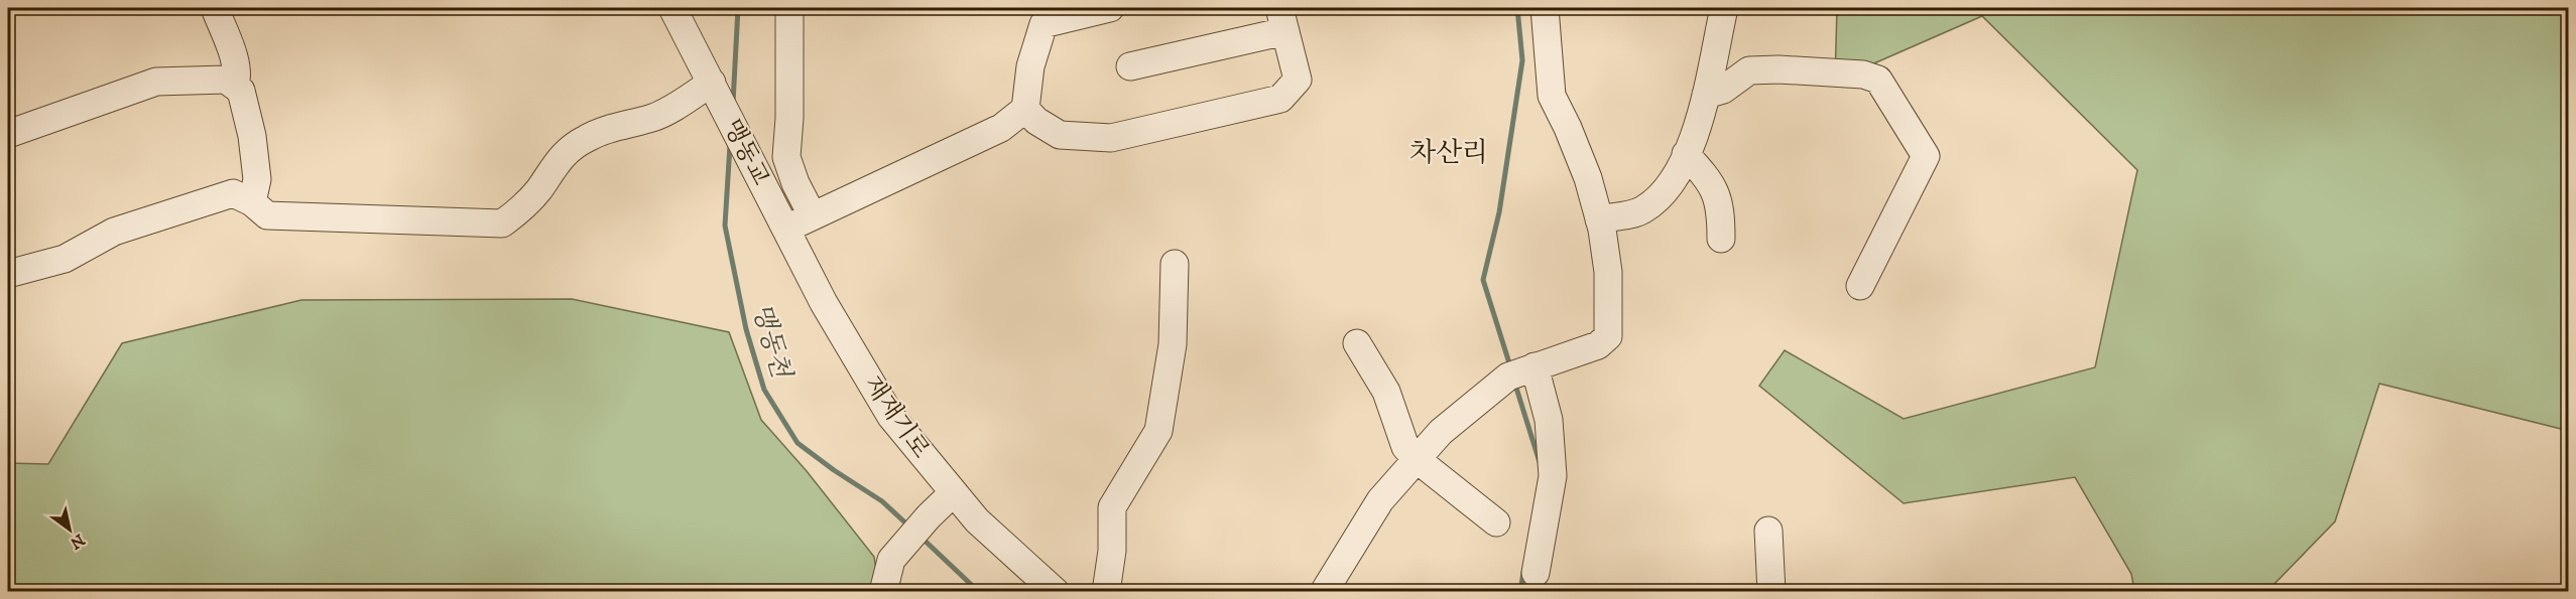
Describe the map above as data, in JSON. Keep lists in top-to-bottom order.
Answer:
{
  "streets": {
    "street": ["맹동교", "재재기로"]
  },
  "crossings": [
    ["맹동교", "재재기로"]
  ],
  "districts": ["차산리"],
  "water": ["맹동천"],
  "north": "bottom right"
}
